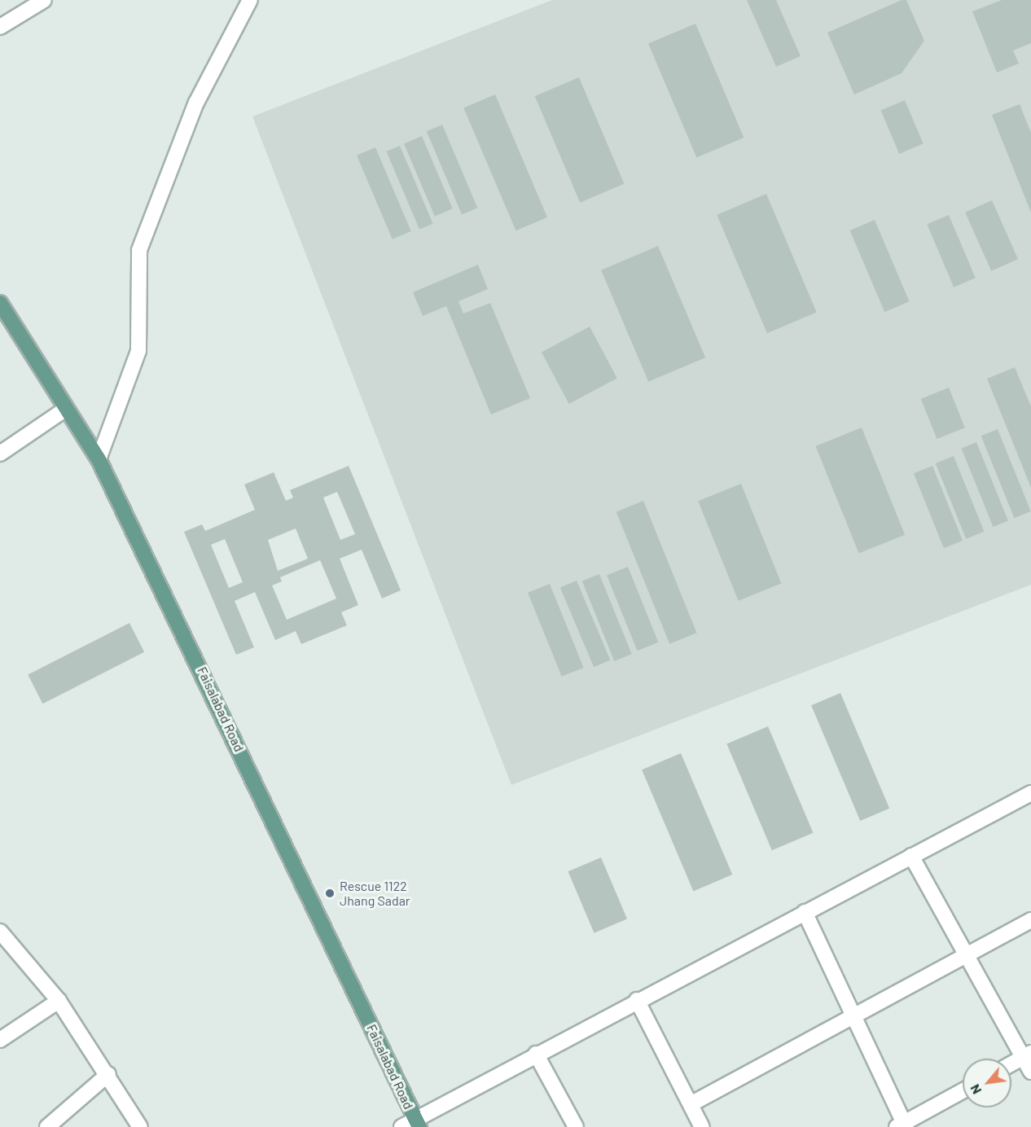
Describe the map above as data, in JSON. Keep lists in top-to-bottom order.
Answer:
{
  "streets": {
    "main road": ["Faisalabad Road"]
  },
  "places": ["Rescue 1122 Jhang Sadar"],
  "north": "bottom left"
}
